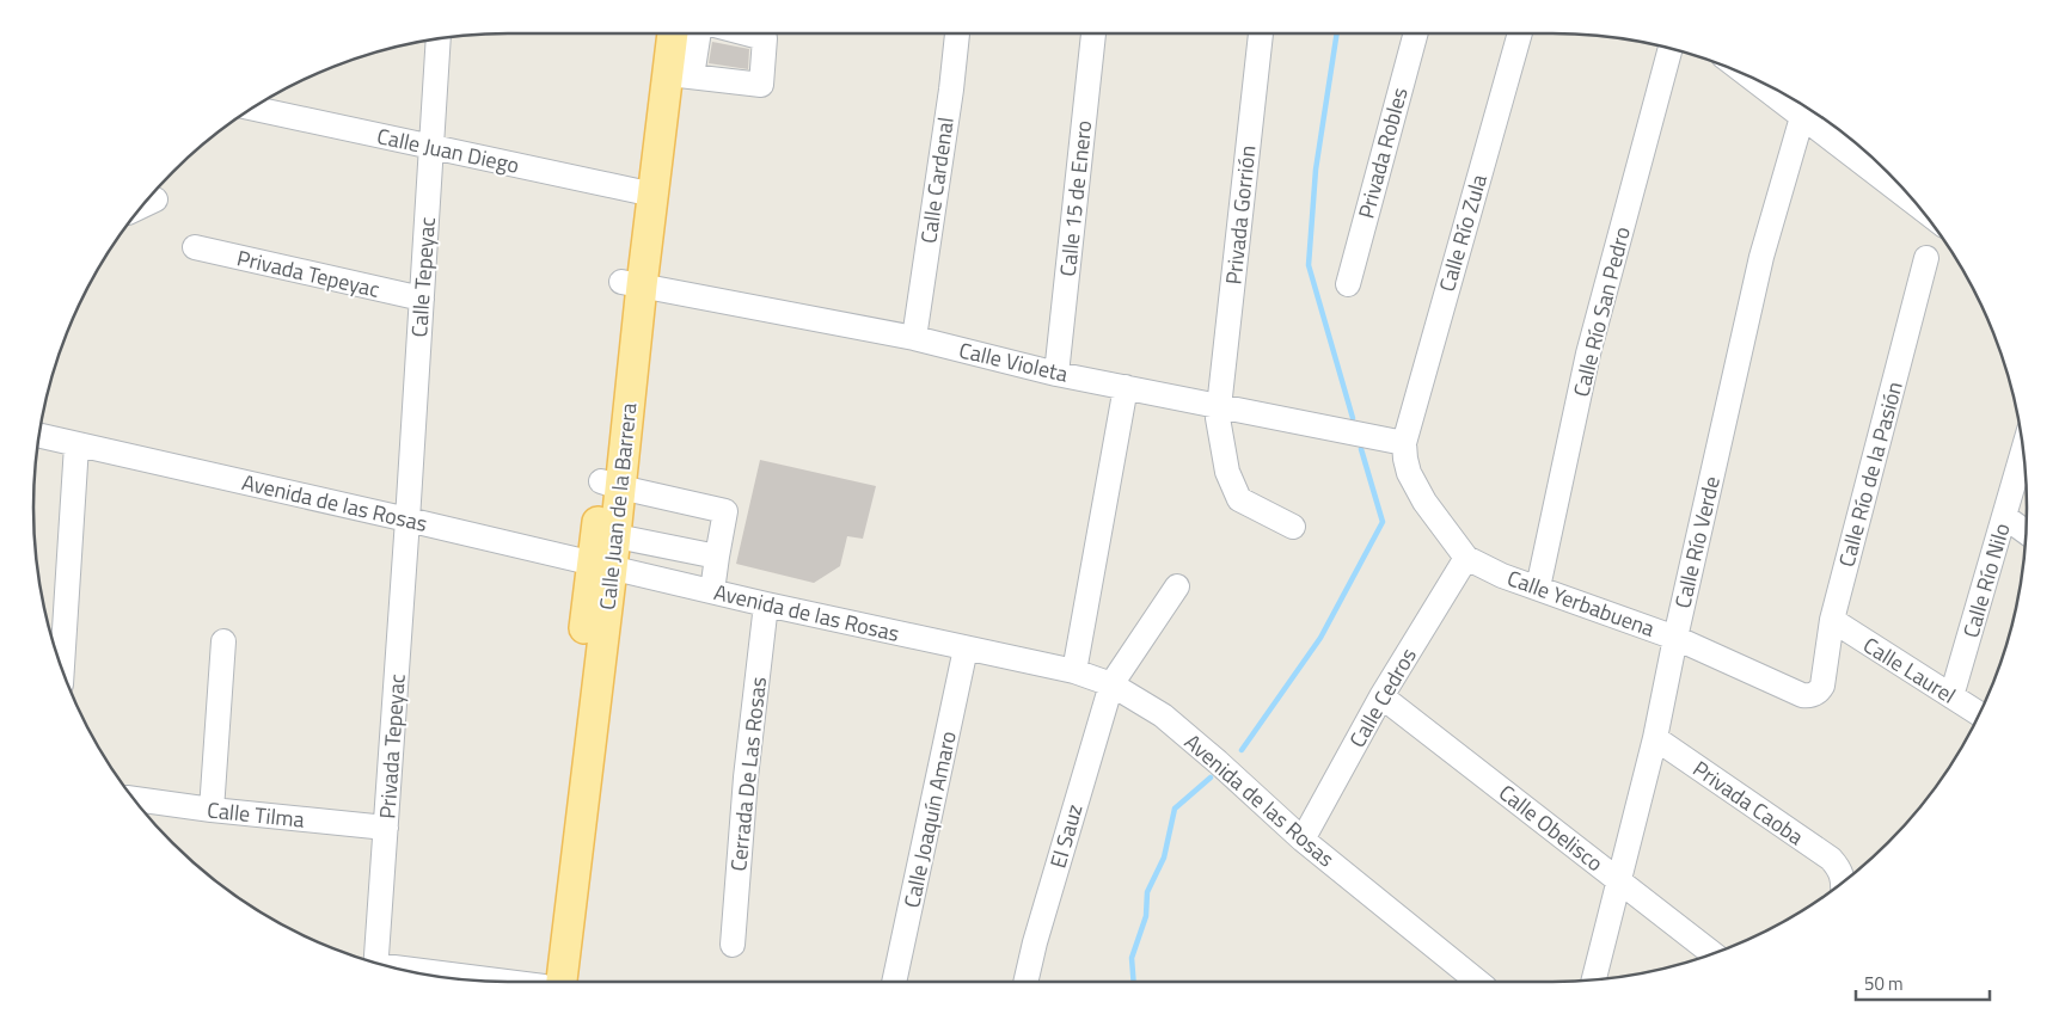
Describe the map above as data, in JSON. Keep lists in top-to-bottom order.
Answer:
{
  "streets": {
    "main road": ["Calle Juan de la Barrera"],
    "street": [
      "Calle Juan Diego",
      "Privada Robles",
      "Calle Cardenal",
      "Calle 15 de Enero",
      "Privada Gorrión",
      "Calle Río Zula",
      "Privada Tepeyac",
      "Calle Tepeyac",
      "Calle Río San Pedro",
      "Calle Violeta",
      "Calle Río de la Pasión",
      "Avenida de las Rosas",
      "Calle Río Verde",
      "Calle Río Nilo",
      "Calle Yerbabuena",
      "Calle Laurel",
      "Calle Cedros",
      "Cerrada De Las Rosas",
      "Privada Caoba",
      "Calle Tilma",
      "Calle Joaquín Amaro",
      "Calle Obelisco",
      "El Sauz"
    ]
  },
  "crossings": [
    ["Calle Juan Diego", "Calle Tepeyac"],
    ["Calle Juan Diego", "Calle Juan de la Barrera"],
    ["Calle Cardenal", "Calle Violeta"],
    ["Calle 15 de Enero", "Calle Violeta"],
    ["Privada Gorrión", "Calle Violeta"],
    ["Calle Río Zula", "Calle Violeta"],
    ["Calle Río Zula", "Calle Yerbabuena"],
    ["Privada Tepeyac", "Calle Tepeyac"],
    ["Privada Tepeyac", "Avenida de las Rosas"],
    ["Privada Tepeyac", "Calle Tilma"],
    ["Calle Tepeyac", "Avenida de las Rosas"],
    ["Calle Río San Pedro", "Calle Yerbabuena"],
    ["Calle Violeta", "Calle Juan de la Barrera"],
    ["Calle Violeta", "Calle Yerbabuena"],
    ["Calle Río de la Pasión", "Calle Yerbabuena"],
    ["Calle Río de la Pasión", "Calle Laurel"],
    ["Avenida de las Rosas", "Calle Juan de la Barrera"],
    ["Avenida de las Rosas", "Calle Cedros"],
    ["Avenida de las Rosas", "Cerrada De Las Rosas"],
    ["Avenida de las Rosas", "Calle Joaquín Amaro"],
    ["Avenida de las Rosas", "El Sauz"],
    ["Calle Río Verde", "Calle Yerbabuena"],
    ["Calle Río Verde", "Privada Caoba"],
    ["Calle Río Verde", "Calle Obelisco"],
    ["Calle Río Nilo", "Calle Laurel"],
    ["Calle Yerbabuena", "Calle Cedros"],
    ["Calle Cedros", "Calle Obelisco"]
  ],
  "scale_bar": "50 m"
}
